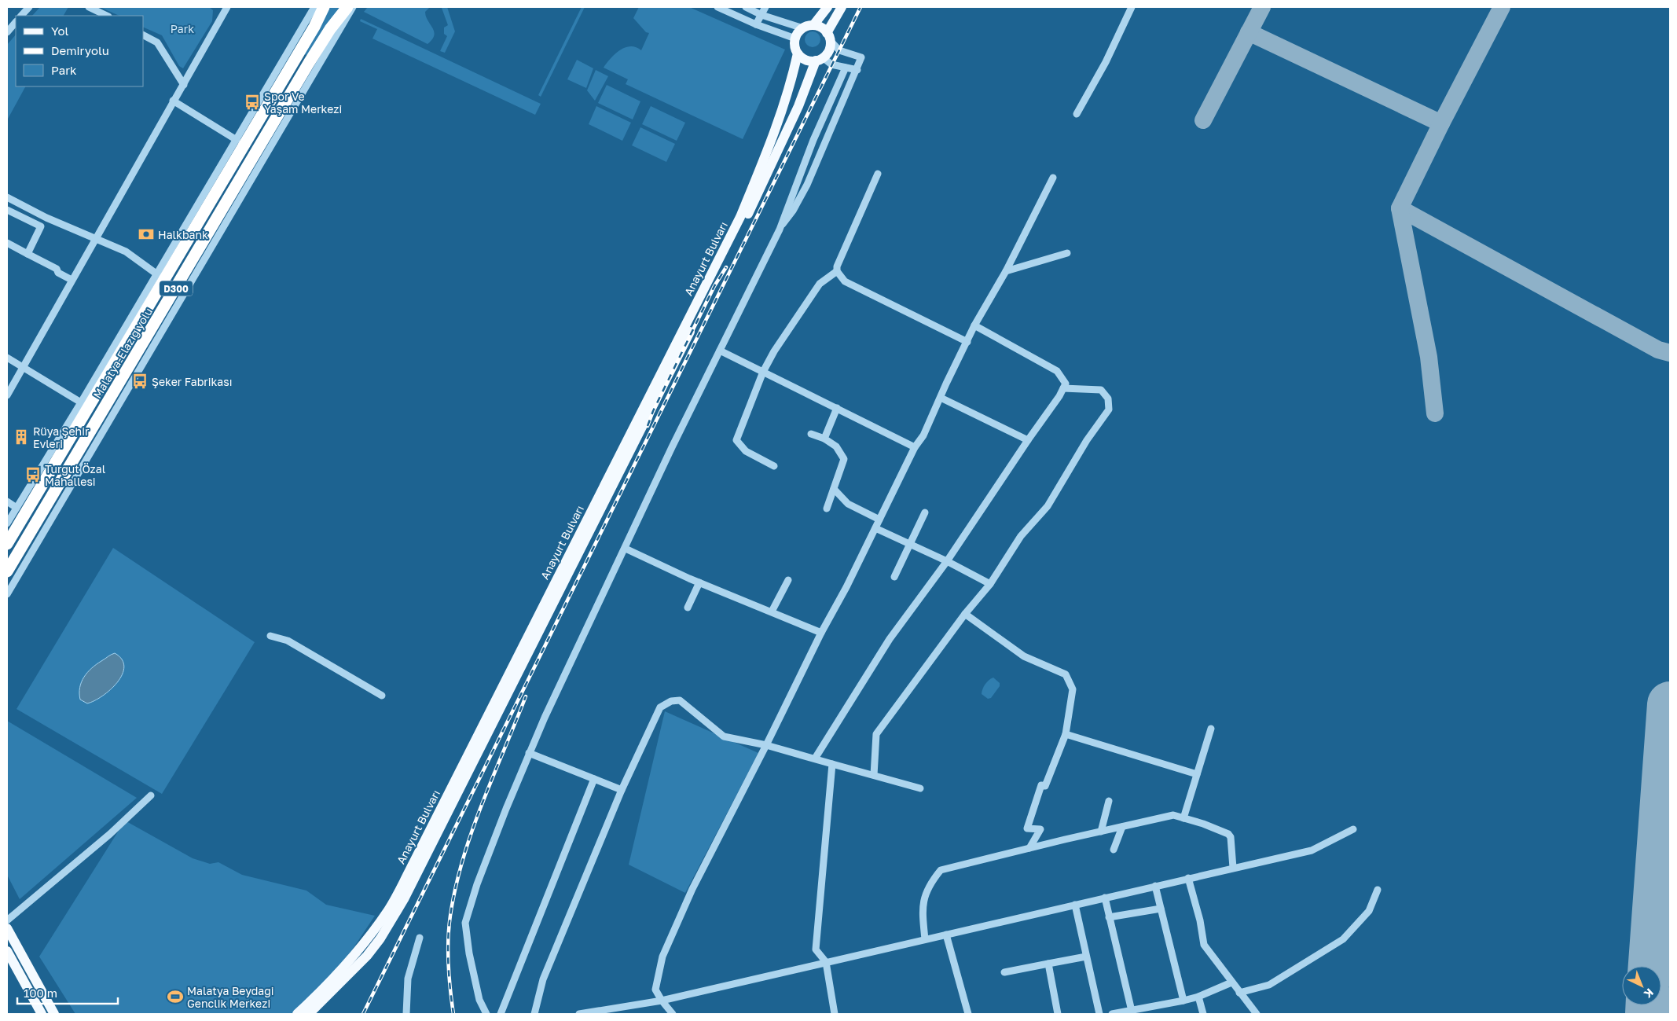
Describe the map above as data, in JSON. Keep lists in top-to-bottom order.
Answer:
{
  "streets": {
    "highway": ["D300", "Malatya-Elazığ yolu"],
    "main road": ["Anayurt Bulvarı"]
  },
  "parks": ["Park"],
  "places": {
    "bus stop": ["Spor Ve Yaşam Merkezi", "Şeker Fabrikası", "Turgut Özal Mahallesi"],
    "bank": ["Halkbank"],
    "building": ["Rüya Şehir Evleri"],
    "sports": ["Malatya Beydagi Genclik Merkezi"]
  },
  "legend": ["Yol", "Demiryolu", "Park"],
  "scale_bar": "100 m",
  "north": "bottom right"
}
